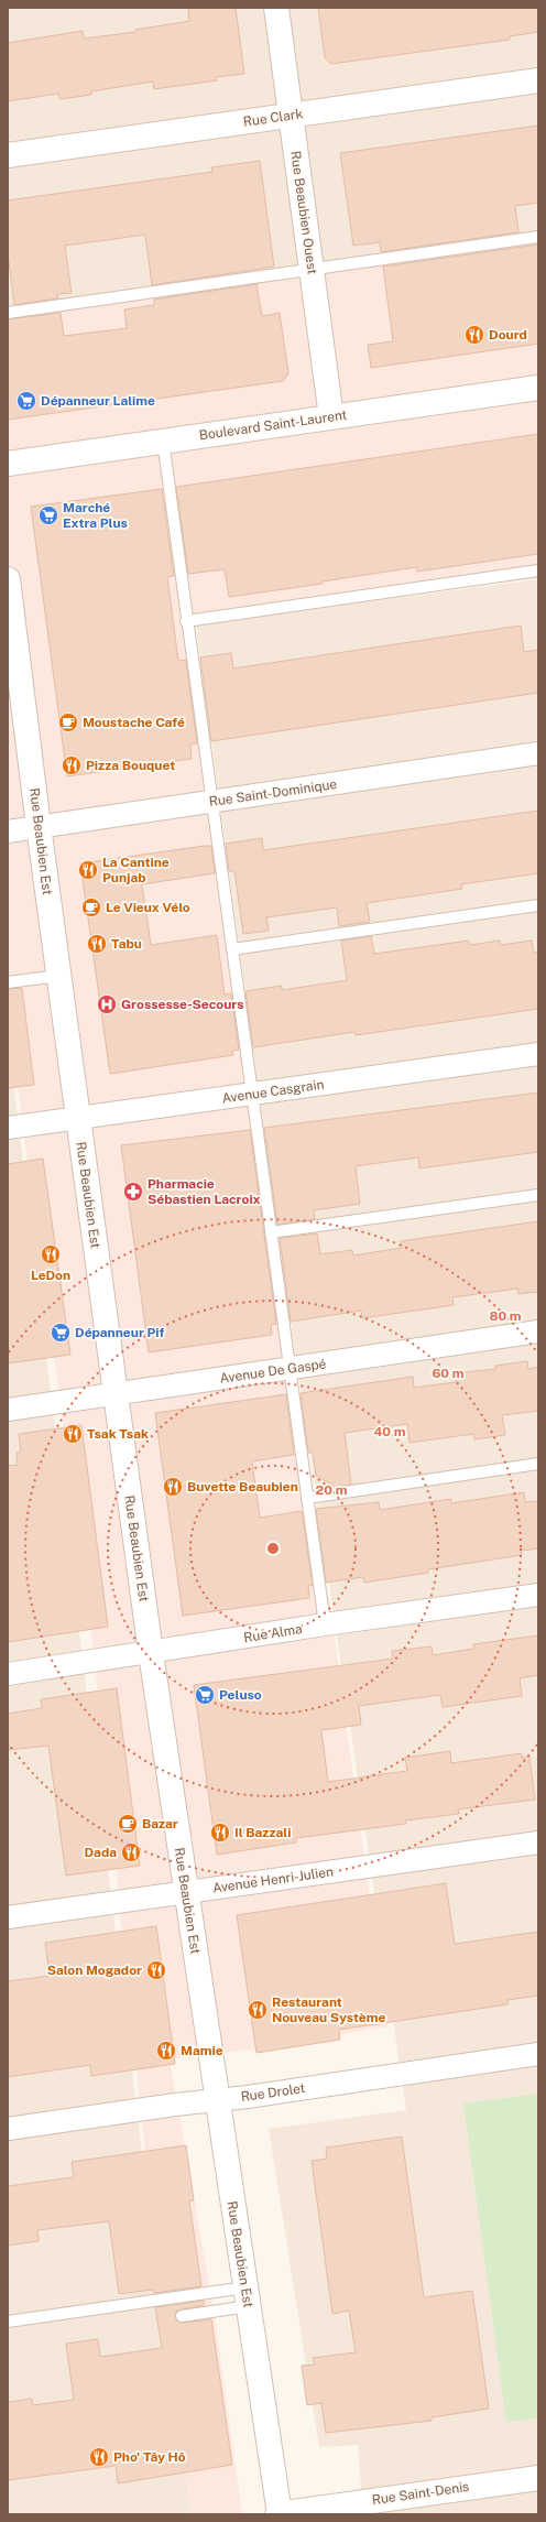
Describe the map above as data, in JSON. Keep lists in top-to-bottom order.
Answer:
{
  "streets": {
    "street": [
      "Rue Clark",
      "Rue Beaubien Ouest",
      "Boulevard Saint-Laurent",
      "Rue Saint-Dominique",
      "Rue Beaubien Est",
      "Avenue Casgrain",
      "Avenue De Gaspé",
      "Rue Alma",
      "Avenue Henri-Julien",
      "Rue Drolet",
      "Rue Saint-Denis"
    ]
  },
  "crossings": [
    ["Rue Clark", "Rue Beaubien Ouest"],
    ["Rue Beaubien Ouest", "Boulevard Saint-Laurent"],
    ["Rue Saint-Dominique", "Rue Beaubien Est"],
    ["Rue Beaubien Est", "Avenue Casgrain"],
    ["Rue Beaubien Est", "Avenue De Gaspé"],
    ["Rue Beaubien Est", "Rue Alma"],
    ["Rue Beaubien Est", "Avenue Henri-Julien"],
    ["Rue Beaubien Est", "Rue Drolet"],
    ["Rue Beaubien Est", "Rue Saint-Denis"]
  ],
  "places": {
    "restaurant": [
      "Dourd",
      "Pizza Bouquet",
      "La Cantine Punjab",
      "Tabu",
      "LeDon",
      "Tsak Tsak",
      "Buvette Beaubien",
      "Il Bazzali",
      "Dada",
      "Salon Mogador",
      "Restaurant Nouveau Système",
      "Mamie",
      "Pho' Tây Hô"
    ],
    "supermarket": [
      "Dépanneur Lalime",
      "Marché Extra Plus",
      "Dépanneur Pif",
      "Peluso"
    ],
    "cafe": ["Moustache Café", "Le Vieux Vélo", "Bazar"],
    "hospital": ["Grossesse-Secours"],
    "pharmacy": ["Pharmacie Sébastien Lacroix"]
  },
  "rings": [
    "80 m",
    "60 m",
    "40 m",
    "20 m"
  ]
}
